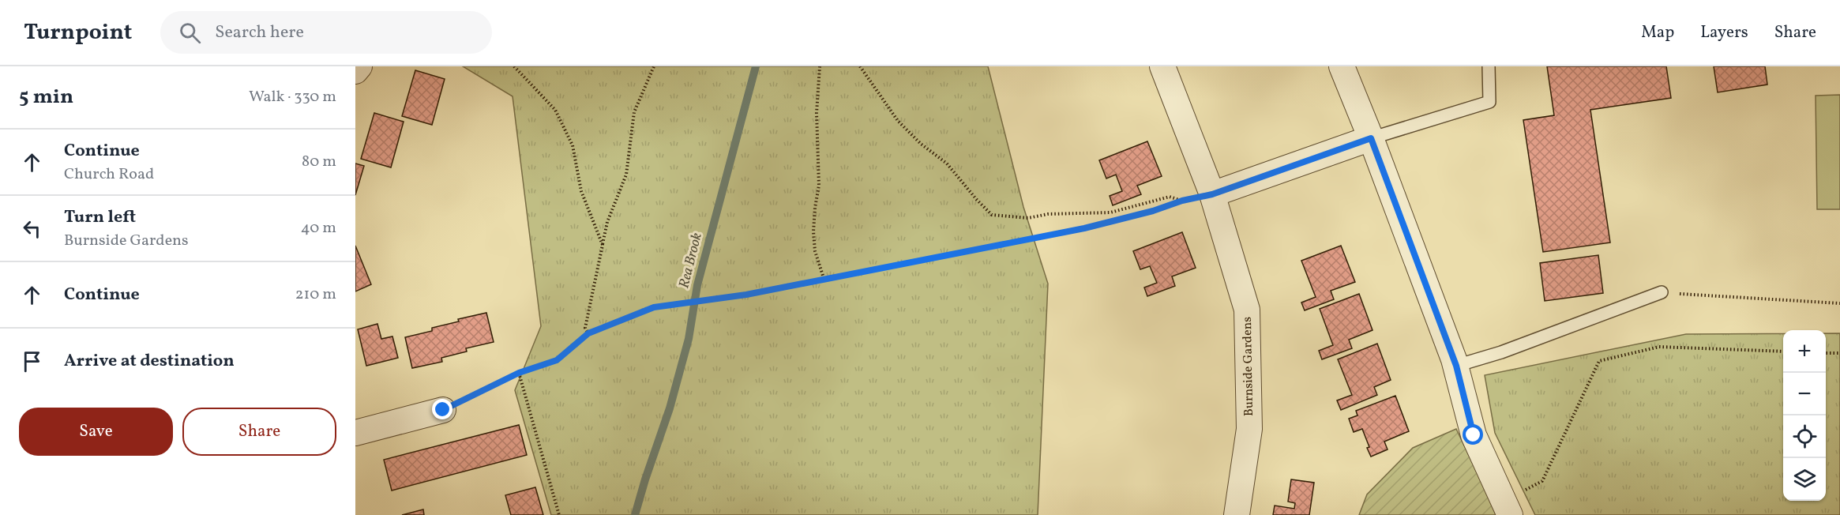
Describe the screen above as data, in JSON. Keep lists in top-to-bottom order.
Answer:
{
  "streets": {
    "street": ["Burnside Gardens"]
  },
  "water": ["Rea Brook"],
  "page": {
    "header": "Turnpoint",
    "search": "Search here",
    "nav": ["Map", "Layers", "Share"],
    "heading": ["5 min", "Walk · 330 m"],
    "list": [
      ["Continue", "Church Road", "80 m"],
      ["Turn left", "Burnside Gardens", "40 m"],
      ["Continue", "210 m"],
      "Arrive at destination"
    ],
    "map_buttons": ["+", "−"],
    "buttons": ["Save", "Share"]
  }
}
